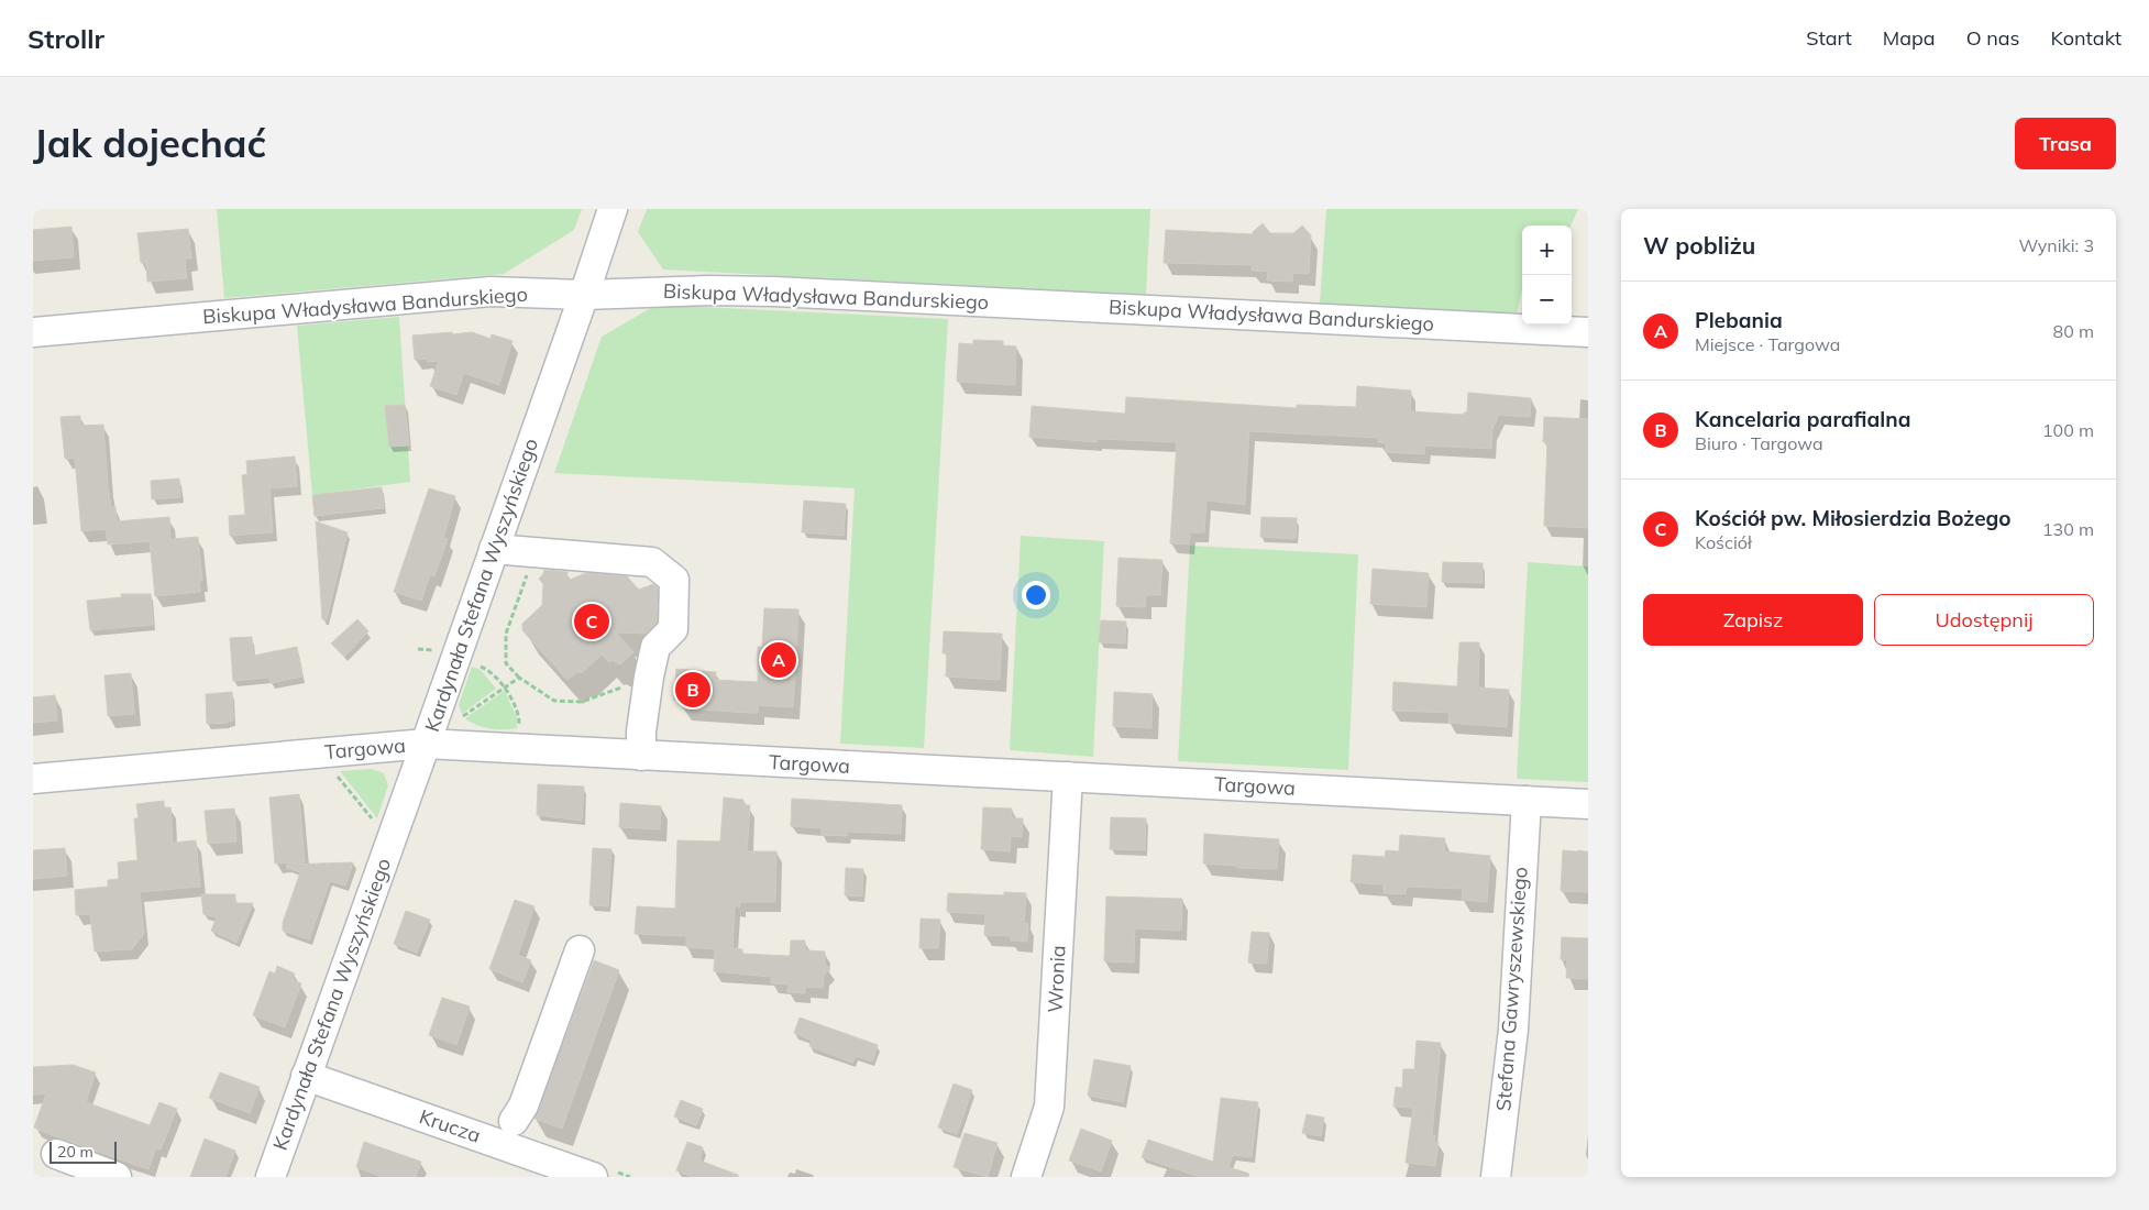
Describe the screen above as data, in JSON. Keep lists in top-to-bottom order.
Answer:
{
  "streets": {
    "street": [
      "Biskupa Władysława Bandurskiego",
      "Kardynała Stefana Wyszyńskiego",
      "Targowa",
      "Wronia",
      "Stefana Gawryszewskiego",
      "Krucza"
    ]
  },
  "crossings": [
    ["Biskupa Władysława Bandurskiego", "Kardynała Stefana Wyszyńskiego"],
    ["Kardynała Stefana Wyszyńskiego", "Targowa"],
    ["Kardynała Stefana Wyszyńskiego", "Krucza"],
    ["Targowa", "Wronia"],
    ["Targowa", "Stefana Gawryszewskiego"]
  ],
  "scale_bar": "20 m",
  "page": {
    "header": "Strollr",
    "nav": [
      "Start",
      "Mapa",
      "O nas",
      "Kontakt"
    ],
    "buttons": [
      "Trasa",
      ["Zapisz", "Udostępnij"]
    ],
    "title": "Jak dojechać",
    "heading": ["W pobliżu", "Wyniki: 3"],
    "map_buttons": ["+", "−"],
    "list": [
      {
        "mark": "A",
        "name": "Plebania",
        "note": "Miejsce · Targowa",
        "value": "80 m"
      },
      {
        "mark": "B",
        "name": "Kancelaria parafialna",
        "note": "Biuro · Targowa",
        "value": "100 m"
      },
      {
        "mark": "C",
        "name": "Kościół pw. Miłosierdzia Bożego",
        "note": "Kościół",
        "value": "130 m"
      }
    ],
    "pins": ["C", "A", "B"],
    "scale": "20 m"
  }
}
